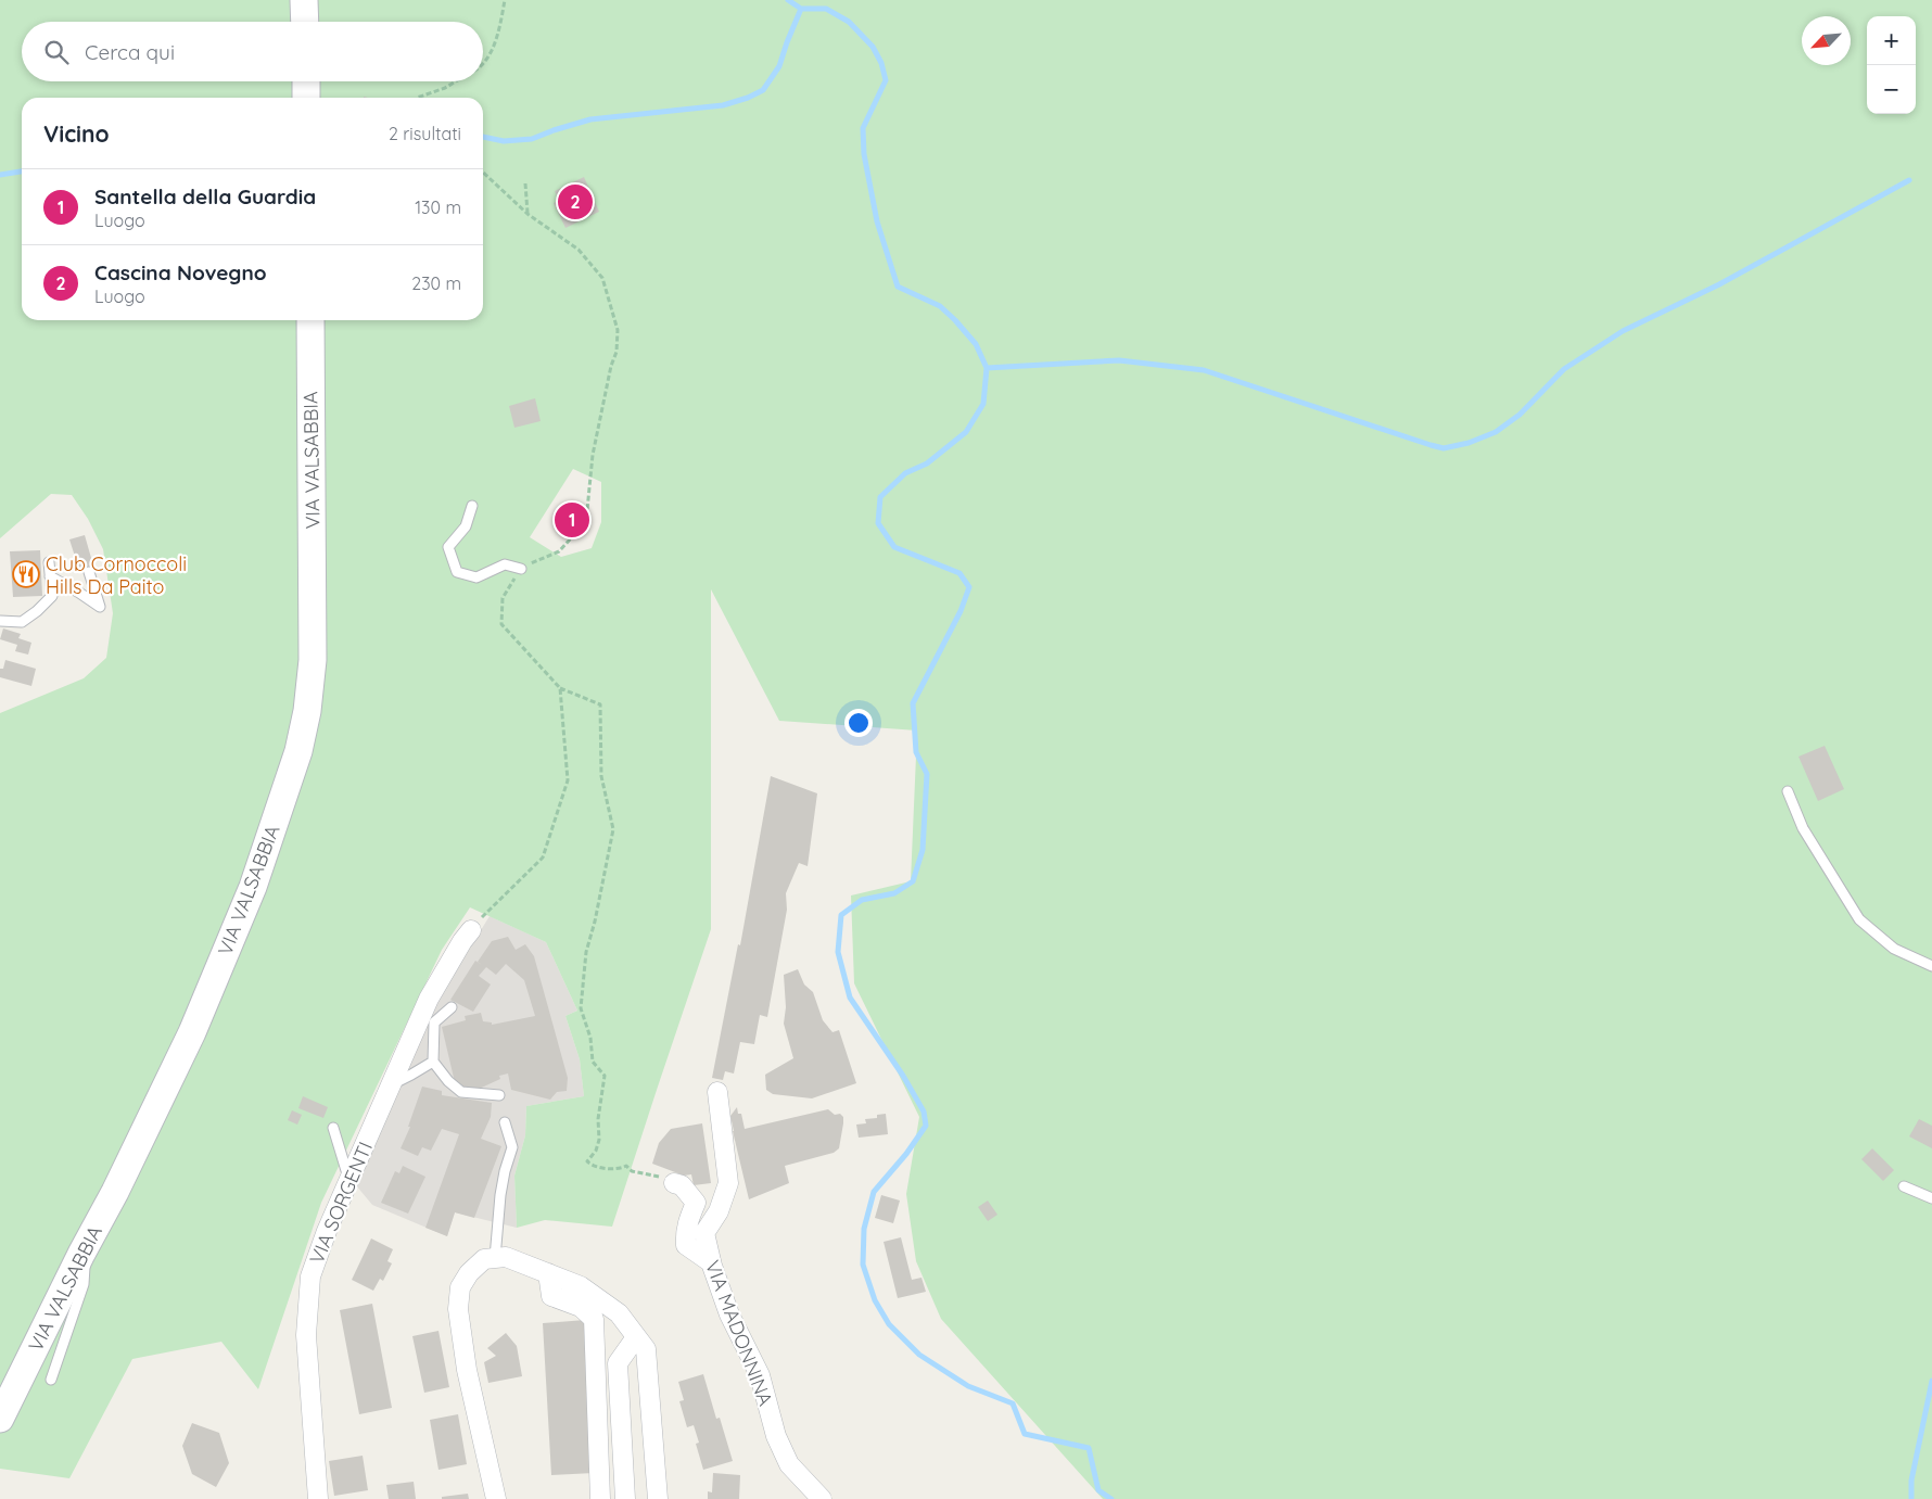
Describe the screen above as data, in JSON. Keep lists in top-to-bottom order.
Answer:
{
  "streets": {
    "main road": ["VIA VALSABBIA"],
    "street": ["VIA SORGENTI", "VIA MADONNINA"]
  },
  "places": {
    "restaurant": ["Club Cornoccoli Hills Da Paito"]
  },
  "north": "bottom left",
  "page": {
    "map_buttons": ["+", "−"],
    "search": "Cerca qui",
    "heading": ["Vicino", "2 risultati"],
    "list": [
      {
        "mark": "1",
        "name": "Santella della Guardia",
        "note": "Luogo",
        "value": "130 m"
      },
      {
        "mark": "2",
        "name": "Cascina Novegno",
        "note": "Luogo",
        "value": "230 m"
      }
    ],
    "pins": ["2", "1"]
  }
}
